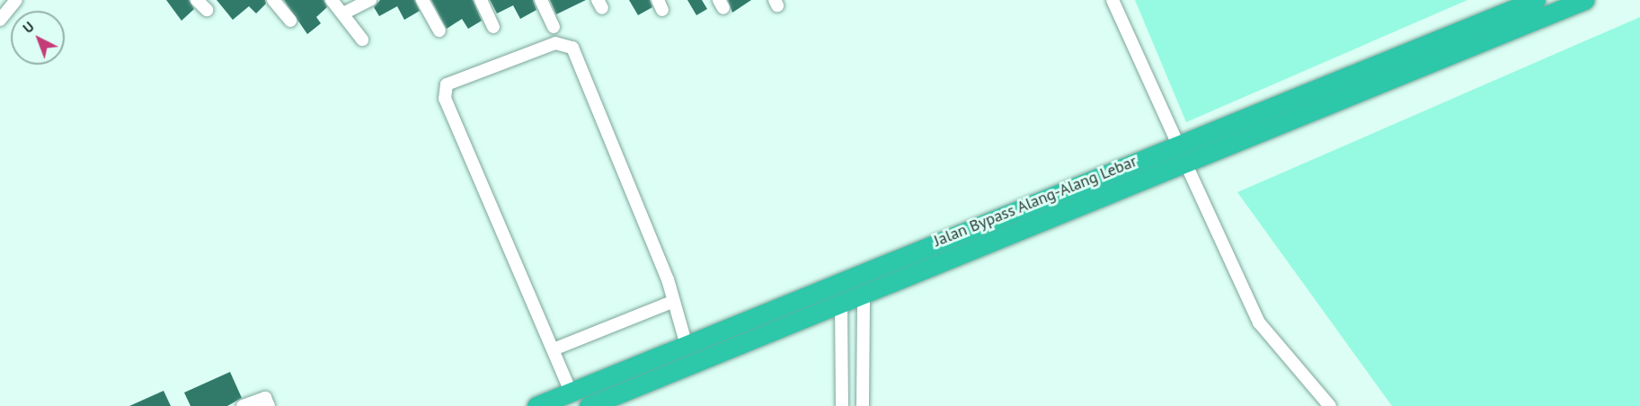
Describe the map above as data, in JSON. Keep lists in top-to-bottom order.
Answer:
{
  "streets": {
    "highway": ["Jalan Bypass Alang-Alang Lebar"]
  },
  "north": "top left"
}
